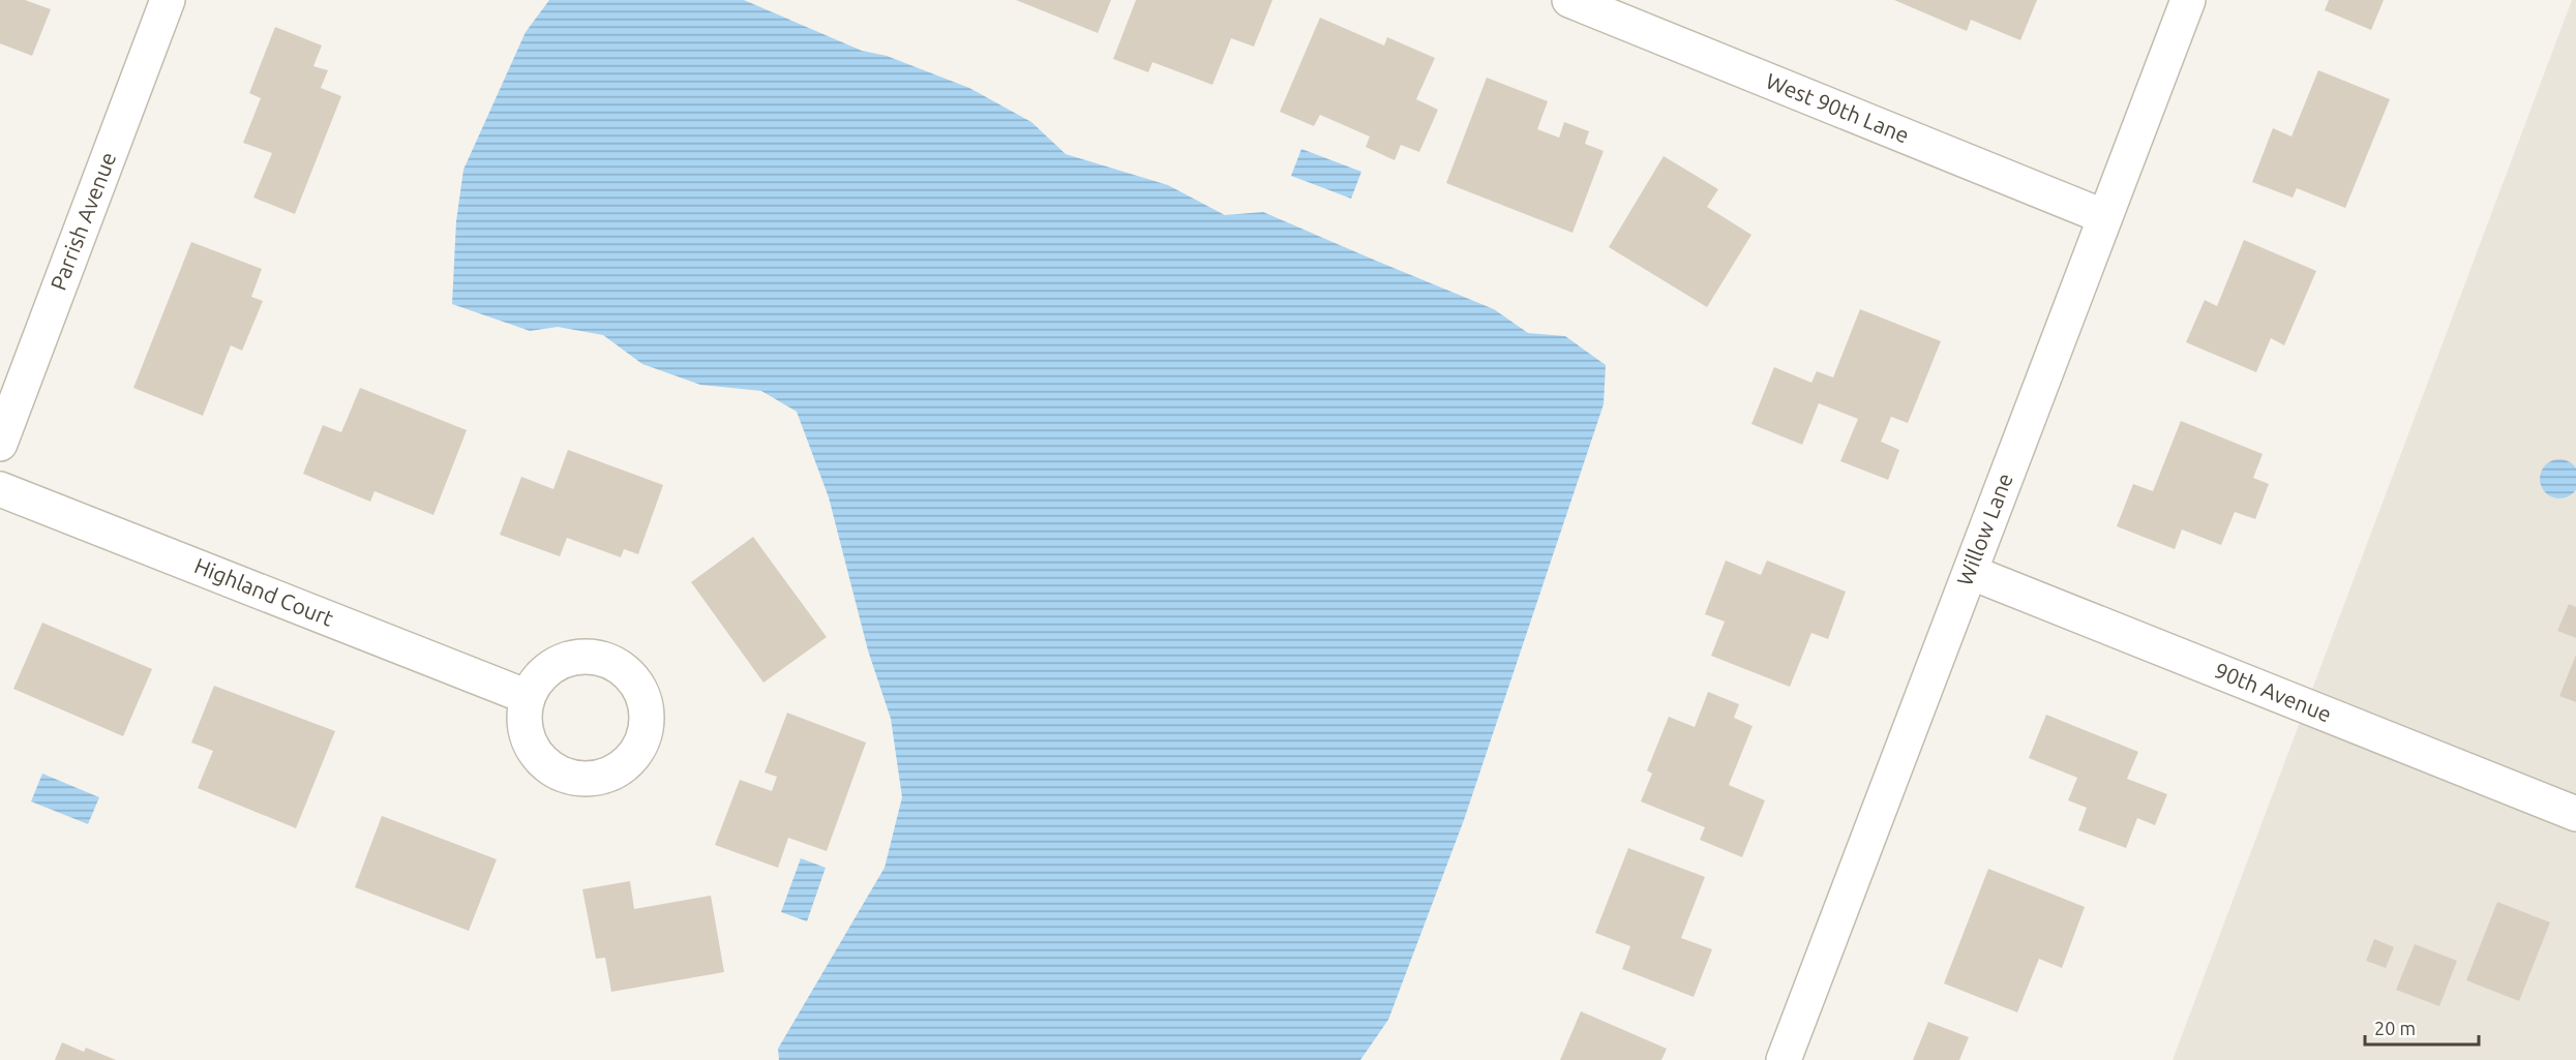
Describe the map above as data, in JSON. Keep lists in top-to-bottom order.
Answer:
{
  "streets": {
    "street": [
      "West 90th Lane",
      "Parrish Avenue",
      "Willow Lane",
      "Highland Court",
      "90th Avenue"
    ]
  },
  "crossings": [
    ["West 90th Lane", "Willow Lane"],
    ["Willow Lane", "90th Avenue"]
  ],
  "scale_bar": "20 m"
}
